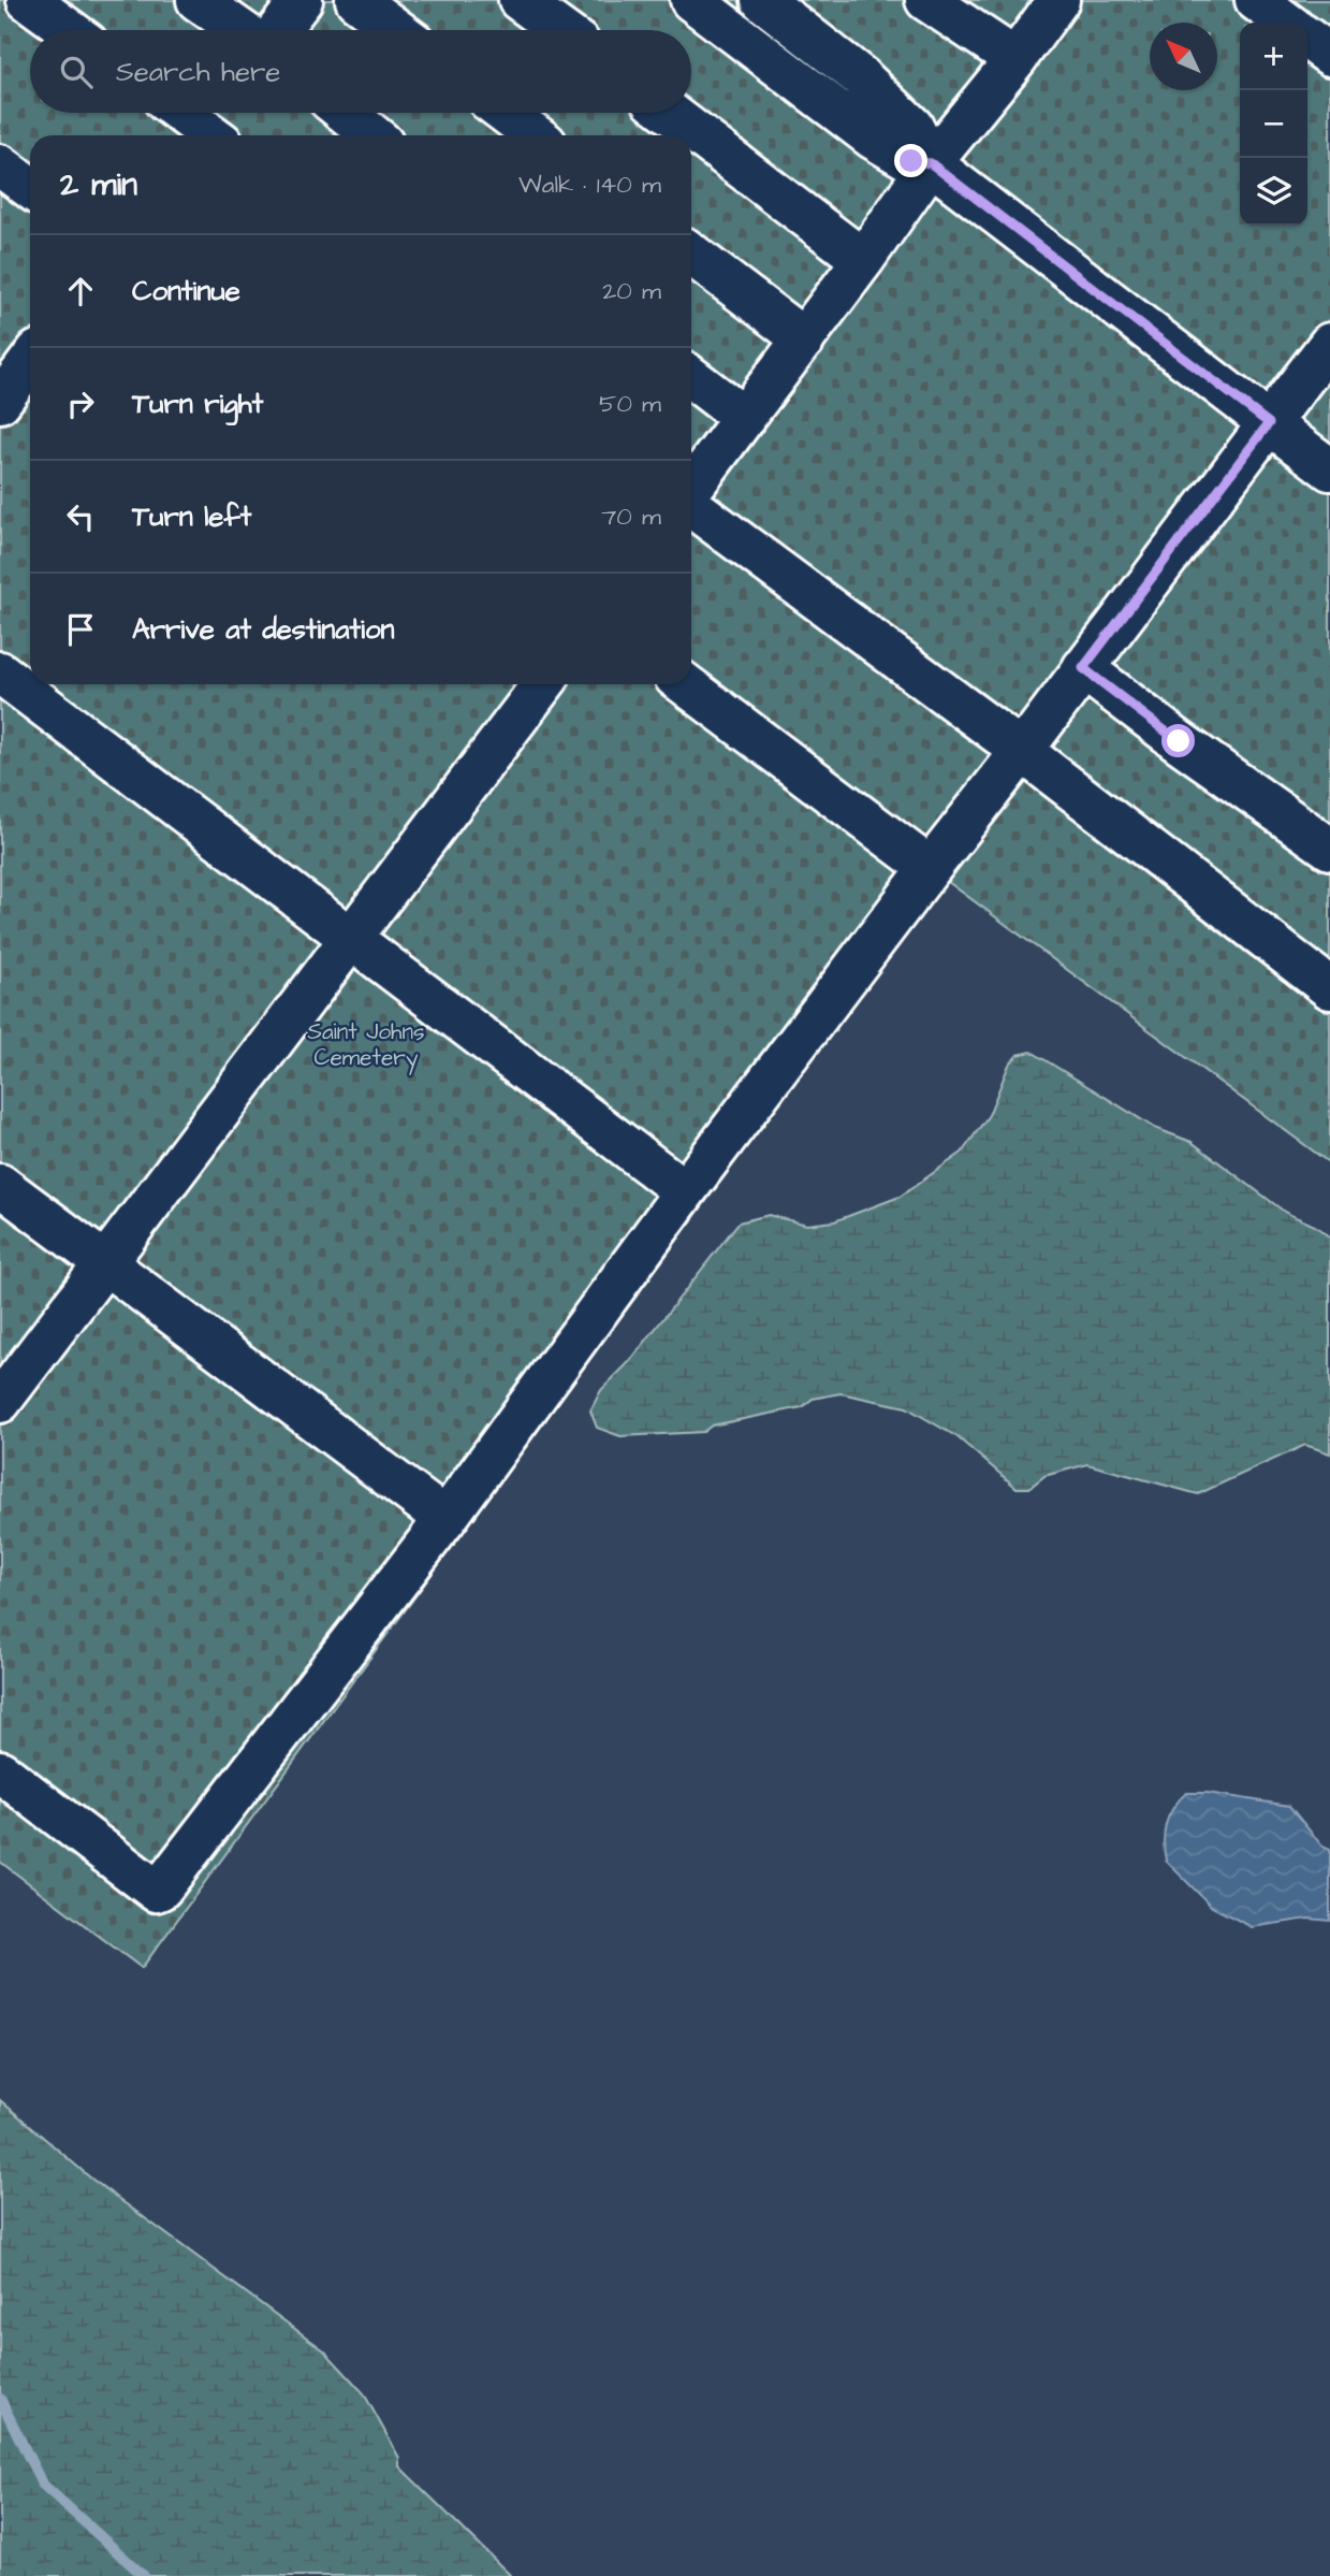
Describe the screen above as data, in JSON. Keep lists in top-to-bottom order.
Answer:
{
  "parks": ["Saint Johns Cemetery"],
  "north": "top left",
  "page": {
    "map_buttons": ["+", "−"],
    "search": "Search here",
    "heading": ["2 min", "Walk · 140 m"],
    "list": [
      ["Continue", "20 m"],
      ["Turn right", "50 m"],
      ["Turn left", "70 m"],
      "Arrive at destination"
    ]
  }
}
